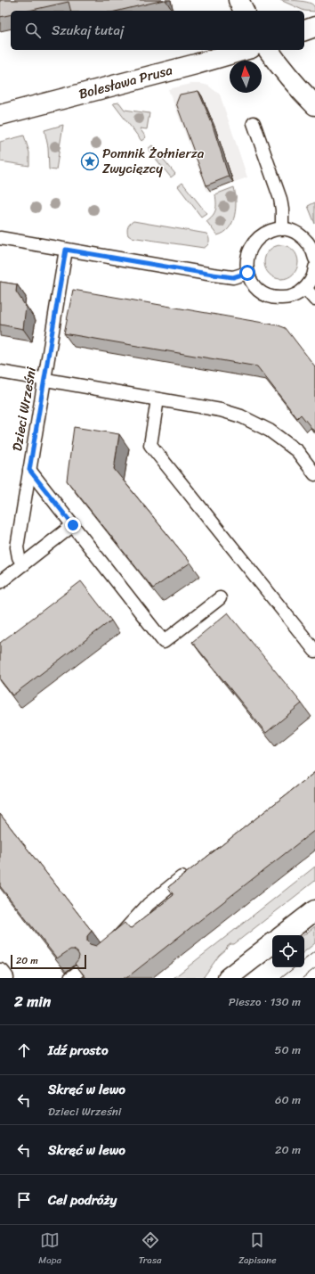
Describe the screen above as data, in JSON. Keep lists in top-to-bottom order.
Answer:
{
  "streets": {
    "street": ["Bolesława Prusa"],
    "lane": ["Dzieci Wrześni"]
  },
  "places": {
    "place": ["Pomnik Żołnierza Zwycięzcy"]
  },
  "scale_bar": "20 m",
  "north": "top",
  "page": {
    "search": "Szukaj tutaj",
    "scale": "20 m",
    "heading": ["2 min", "Pieszo · 130 m"],
    "list": [
      ["Idź prosto", "50 m"],
      ["Skręć w lewo", "Dzieci Wrześni", "60 m"],
      ["Skręć w lewo", "20 m"],
      "Cel podróży"
    ],
    "nav": ["Mapa", "Trasa", "Zapisane"]
  }
}
